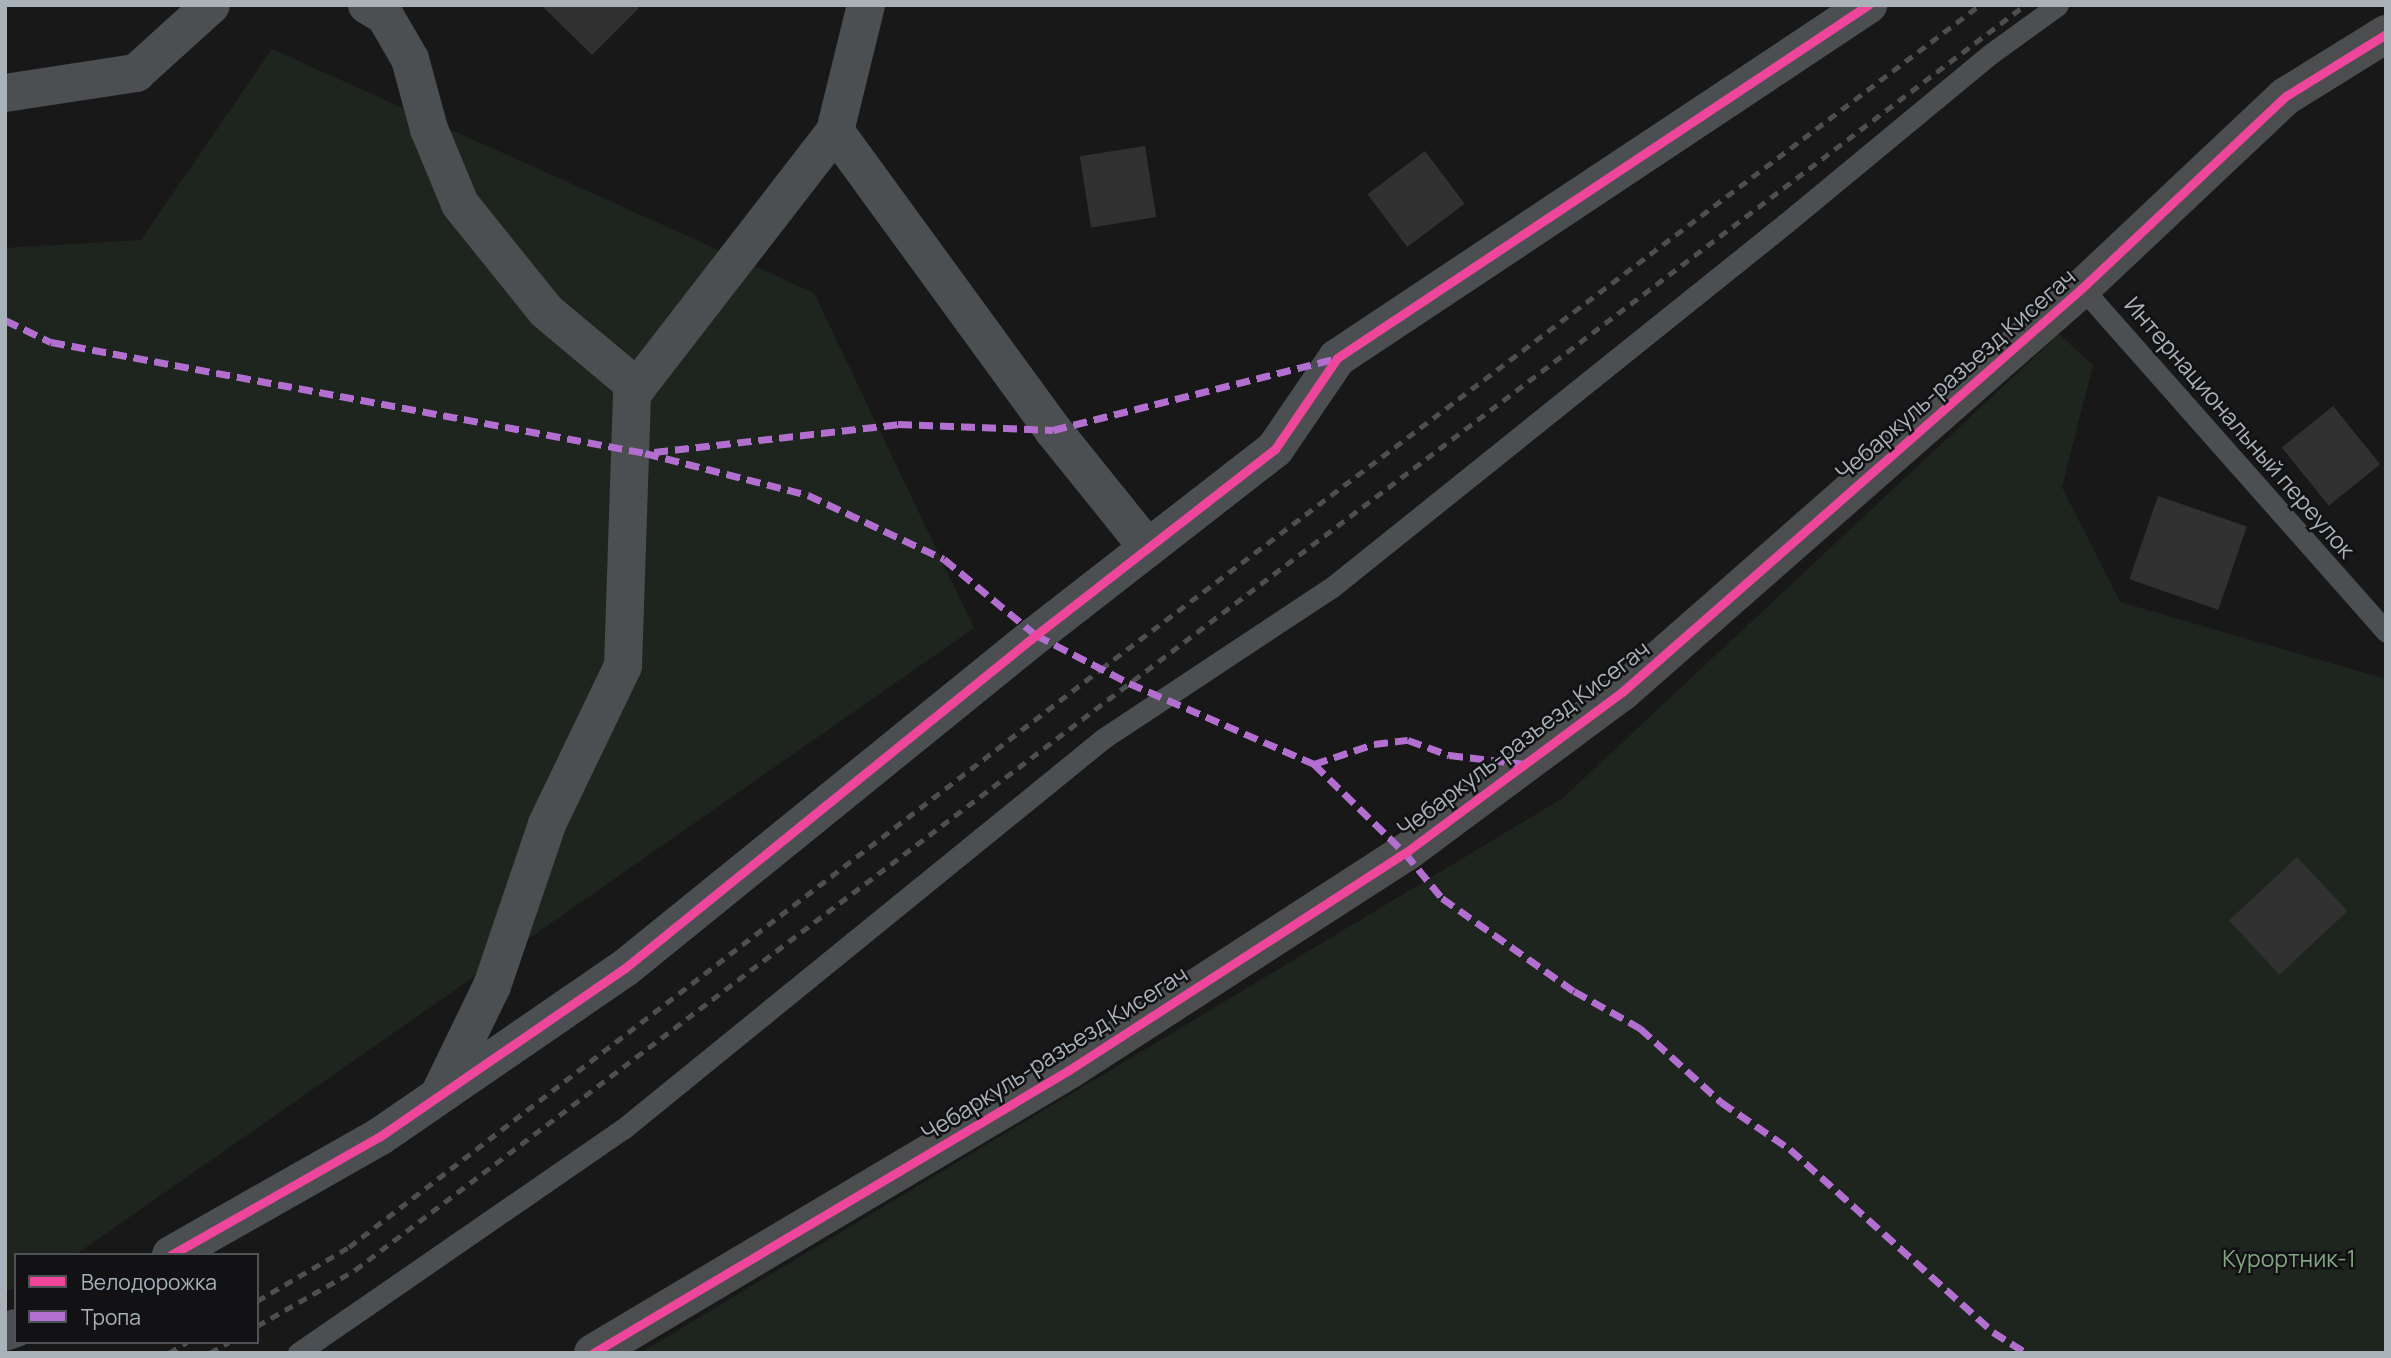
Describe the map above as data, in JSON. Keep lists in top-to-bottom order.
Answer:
{
  "streets": {
    "street": ["Чебаркуль-разъезд Кисегач"],
    "lane": ["Интернациональный переулок"]
  },
  "crossings": [
    ["Чебаркуль-разъезд Кисегач", "Интернациональный переулок"]
  ],
  "parks": ["Курортник-1"],
  "legend": ["Велодорожка", "Тропа"]
}
